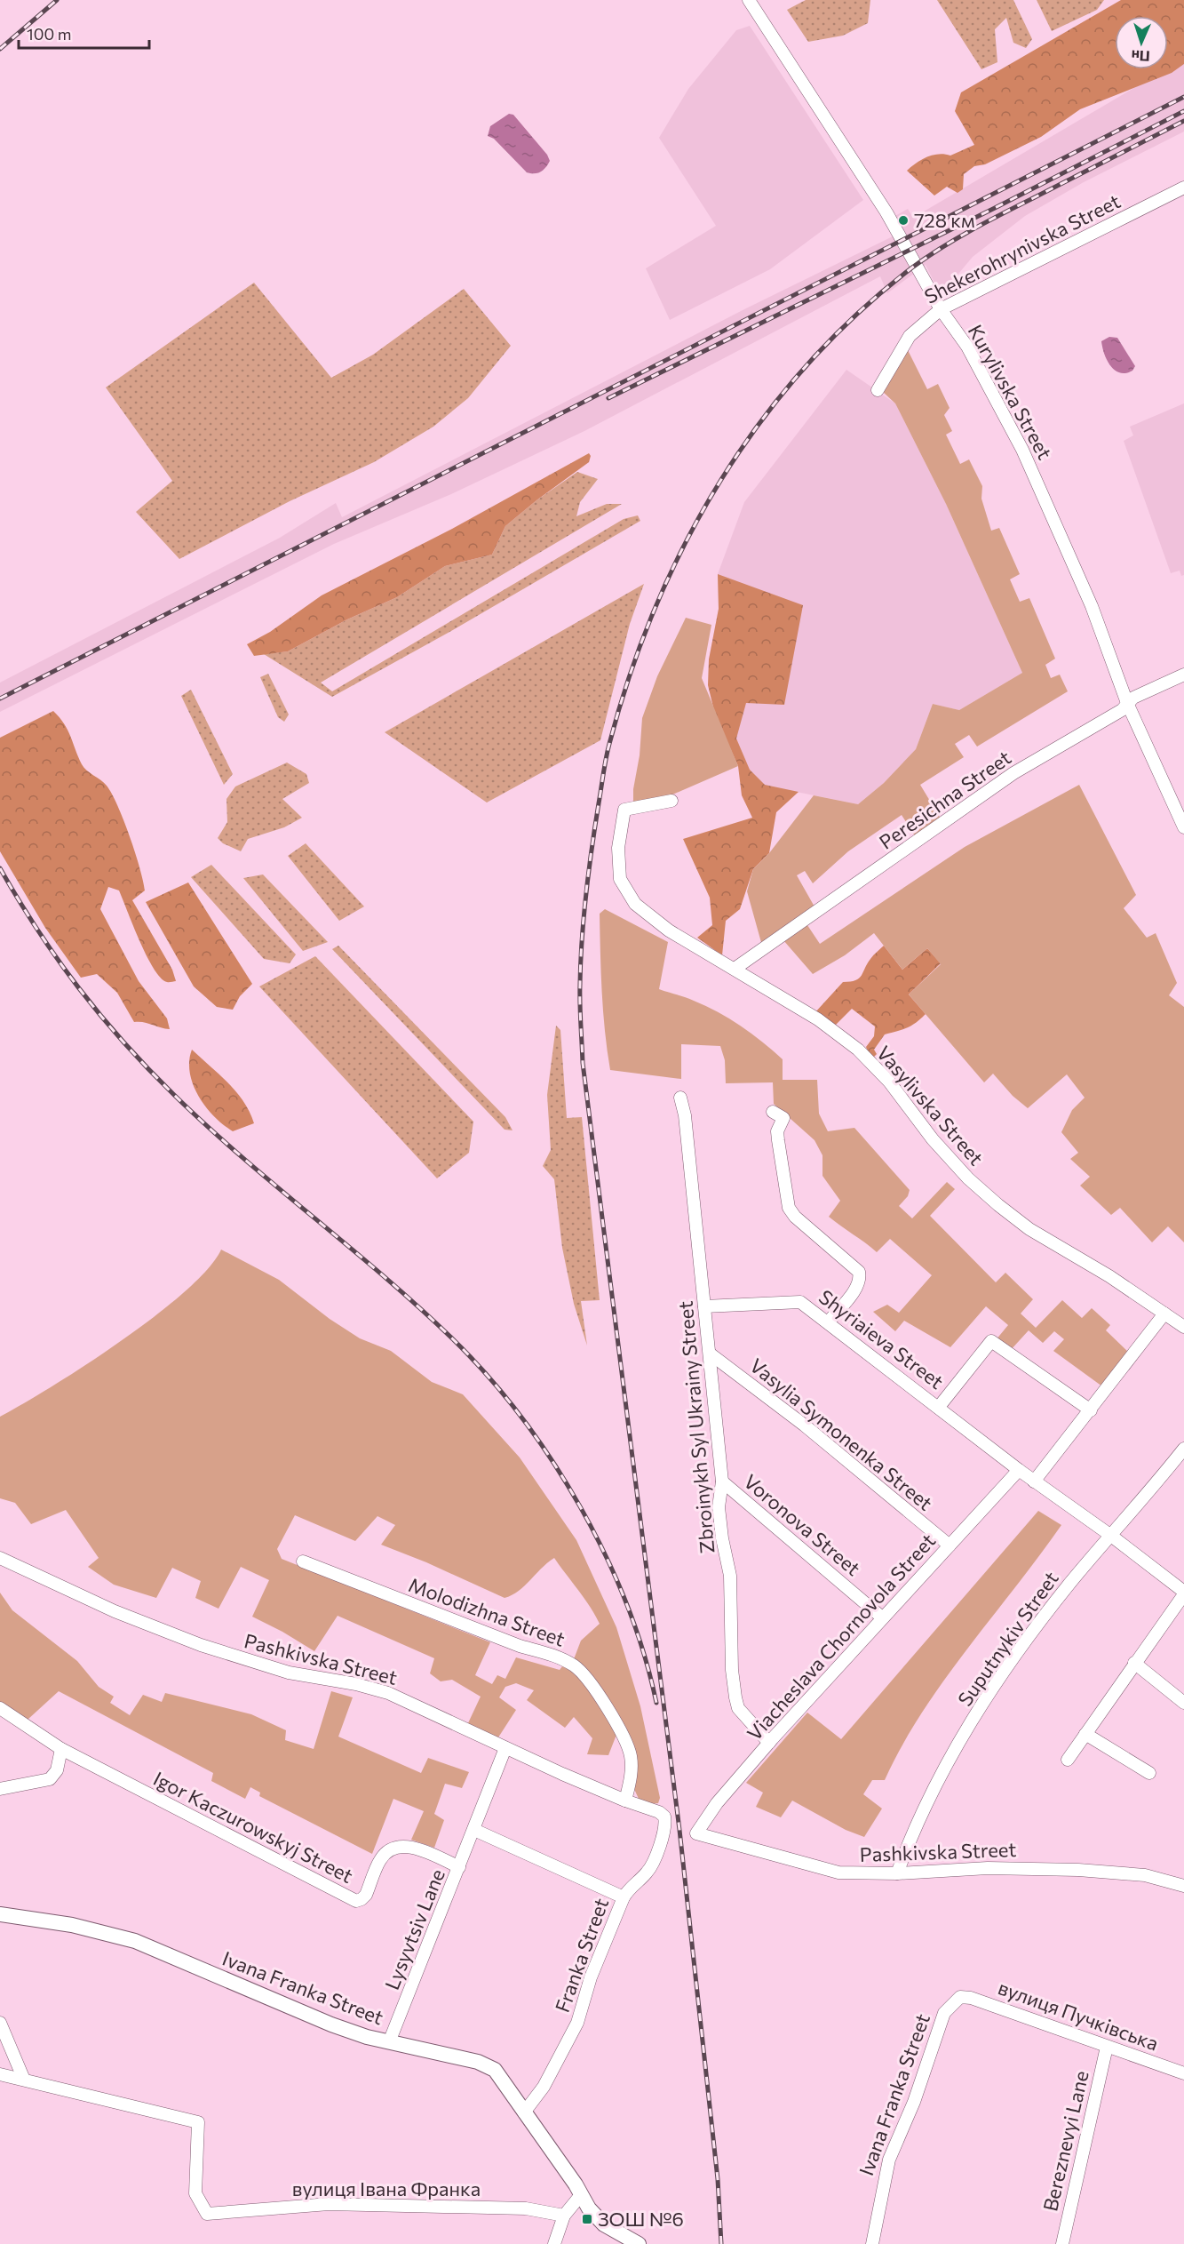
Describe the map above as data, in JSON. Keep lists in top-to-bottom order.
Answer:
{
  "streets": {
    "main road": ["Ivana Franka Street"],
    "street": [
      "Shekerohrynivska Street",
      "Kurylivska Street",
      "Peresichna Street",
      "Vasylivska Street",
      "Shyriaieva Street",
      "Zbroinykh Syl Ukrainy Street",
      "Vasylia Symonenka Street",
      "Voronova Street",
      "Molodizhna Street",
      "Viacheslava Chornovola Street",
      "Suputnykiv Street",
      "Pashkivska Street",
      "Igor Kaczurowskyj Street",
      "Lysyvtsiv Lane",
      "Franka Street",
      "вулиця Пучківська",
      "Bereznevyi Lane",
      "вулиця Івана Франка"
    ]
  },
  "crossings": [
    ["Shekerohrynivska Street", "Kurylivska Street"],
    ["Kurylivska Street", "Peresichna Street"],
    ["Peresichna Street", "Vasylivska Street"],
    ["Shyriaieva Street", "Zbroinykh Syl Ukrainy Street"],
    ["Shyriaieva Street", "Viacheslava Chornovola Street"],
    ["Shyriaieva Street", "Suputnykiv Street"],
    ["Zbroinykh Syl Ukrainy Street", "Vasylia Symonenka Street"],
    ["Zbroinykh Syl Ukrainy Street", "Voronova Street"],
    ["Zbroinykh Syl Ukrainy Street", "Viacheslava Chornovola Street"],
    ["Vasylia Symonenka Street", "Viacheslava Chornovola Street"],
    ["Voronova Street", "Viacheslava Chornovola Street"],
    ["Molodizhna Street", "Pashkivska Street"],
    ["Viacheslava Chornovola Street", "Pashkivska Street"],
    ["Suputnykiv Street", "Pashkivska Street"],
    ["Pashkivska Street", "Lysyvtsiv Lane"],
    ["Pashkivska Street", "Franka Street"],
    ["Igor Kaczurowskyj Street", "Lysyvtsiv Lane"],
    ["Lysyvtsiv Lane", "Ivana Franka Street"],
    ["Franka Street", "Ivana Franka Street"],
    ["Ivana Franka Street", "вулиця Пучківська"],
    ["вулиця Пучківська", "Bereznevyi Lane"]
  ],
  "places": {
    "other": ["728 км"],
    "transit": ["ЗОШ №6"]
  },
  "scale_bar": "100 m",
  "north": "bottom"
}
